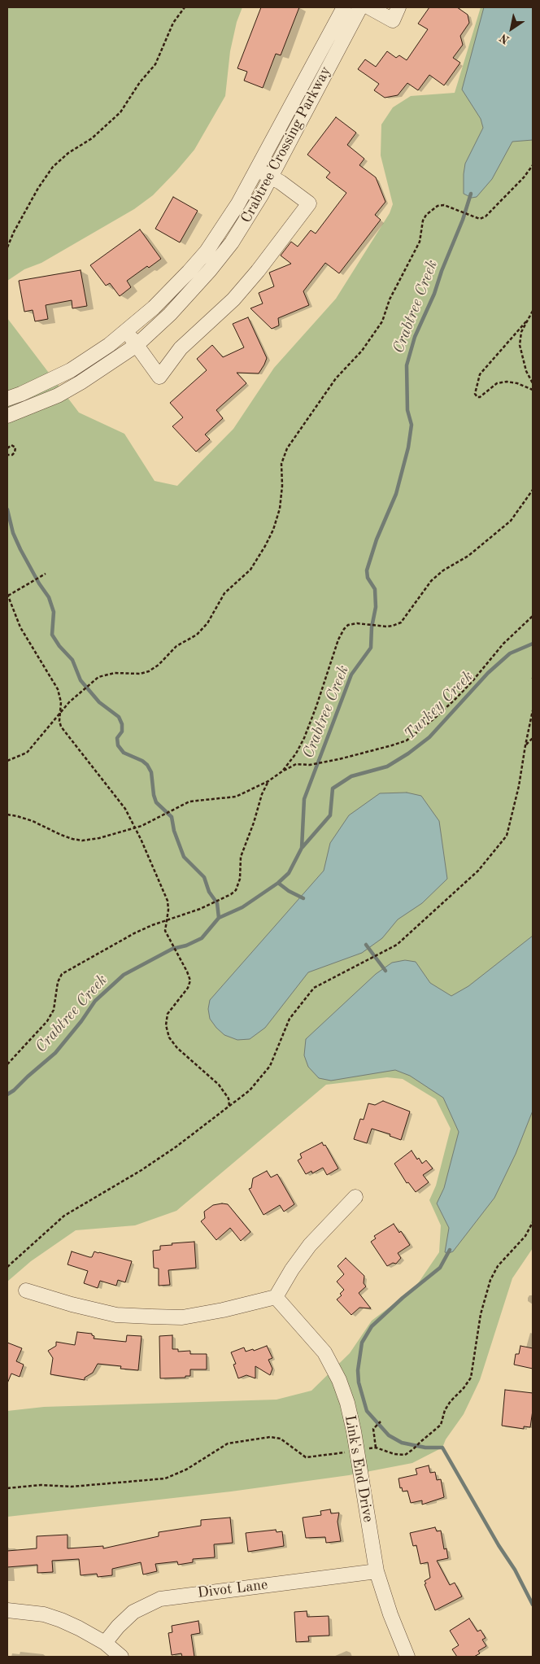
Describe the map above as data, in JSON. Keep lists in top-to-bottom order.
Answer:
{
  "streets": {
    "street": ["Crabtree Crossing Parkway", "Link's End Drive", "Divot Lane"]
  },
  "crossings": [
    ["Link's End Drive", "Divot Lane"]
  ],
  "water": ["Crabtree Creek", "Turkey Creek"],
  "north": "bottom left"
}
